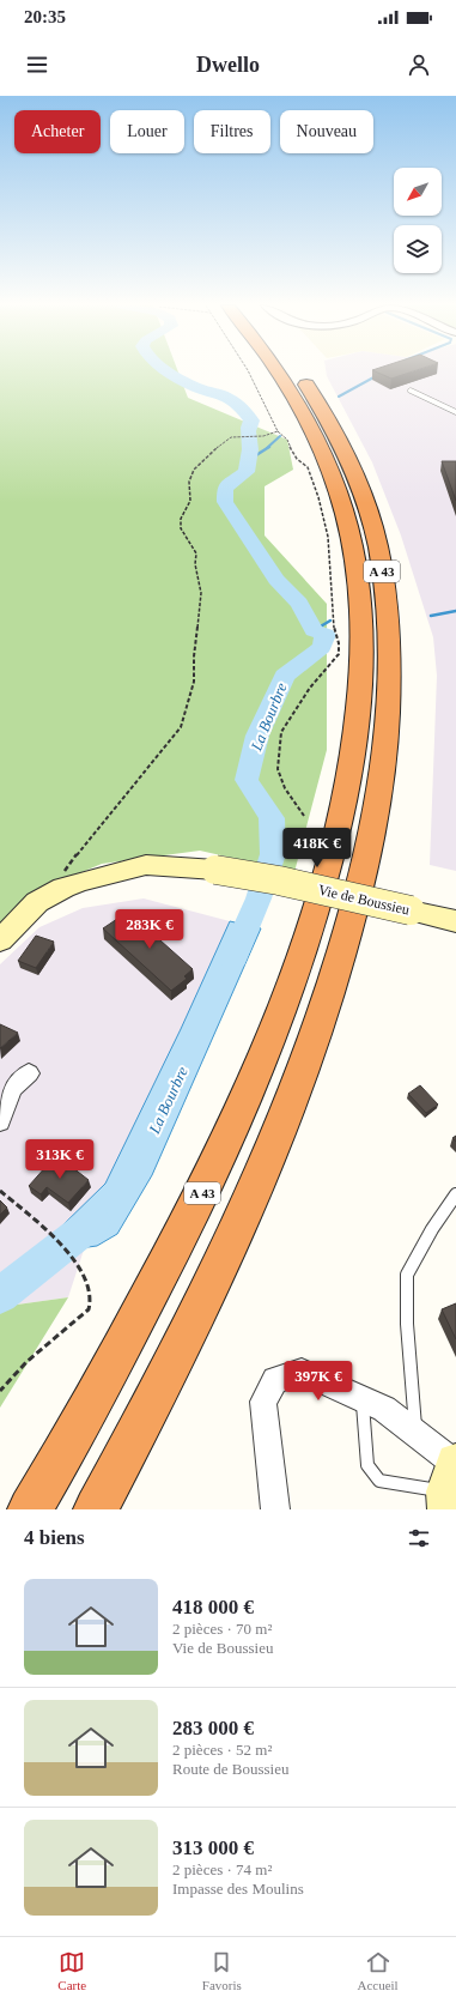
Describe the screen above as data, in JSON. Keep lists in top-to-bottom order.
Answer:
{
  "streets": {
    "highway": ["A 43"],
    "street": ["Vie de Boussieu"]
  },
  "water": ["La Bourbre"],
  "north": "bottom left",
  "page": {
    "status": "20:35",
    "header": "Dwello",
    "chip": [
      "Acheter",
      "Louer",
      "Filtres",
      "Nouveau"
    ],
    "price": [
      "418K €",
      "283K €",
      "313K €",
      "397K €"
    ],
    "heading": "4 biens",
    "list": [
      {
        "name": "418 000 €",
        "note": "2 pièces · 70 m² · Vie de Boussieu"
      },
      {
        "name": "283 000 €",
        "note": "2 pièces · 52 m² · Route de Boussieu"
      },
      {
        "name": "313 000 €",
        "note": "2 pièces · 74 m² · Impasse des Moulins"
      }
    ],
    "tabs": ["Carte", "Favoris", "Accueil"]
  }
}
